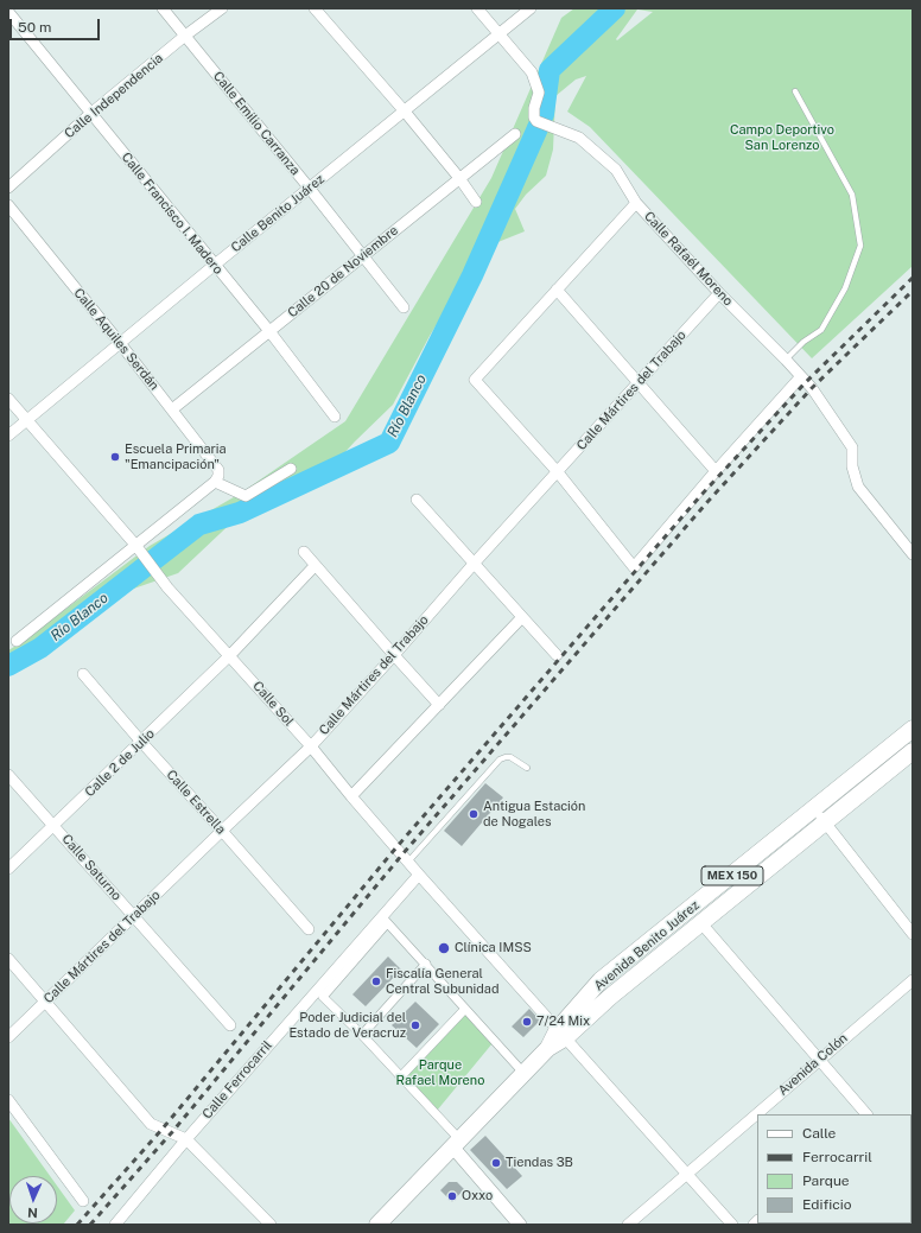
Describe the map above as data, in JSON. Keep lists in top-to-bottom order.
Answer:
{
  "streets": {
    "main road": ["MEX 150", "Avenida Benito Juárez"],
    "street": [
      "Calle Independencia",
      "Calle Emilio Carranza",
      "Calle Francisco I. Madero",
      "Calle Benito Juárez",
      "Calle Rafaél Moreno",
      "Calle 20 de Noviembre",
      "Calle Aquiles Serdán",
      "Calle Mártires del Trabajo",
      "Calle Sol",
      "Calle 2 de Julio",
      "Calle Estrella",
      "Calle Saturno",
      "Avenida Colón",
      "Calle Ferrocarril"
    ]
  },
  "crossings": [
    ["Calle Independencia", "Calle Emilio Carranza"],
    ["Calle Independencia", "Calle Francisco I. Madero"],
    ["Calle Emilio Carranza", "Calle Benito Juárez"],
    ["Calle Emilio Carranza", "Calle 20 de Noviembre"],
    ["Calle Francisco I. Madero", "Calle Benito Juárez"],
    ["Calle Francisco I. Madero", "Calle 20 de Noviembre"],
    ["Calle Benito Juárez", "Calle Rafaél Moreno"],
    ["Calle Benito Juárez", "Calle Aquiles Serdán"],
    ["Calle Benito Juárez", "Calle Sol"],
    ["Calle Rafaél Moreno", "Calle Mártires del Trabajo"],
    ["Calle 20 de Noviembre", "Calle Aquiles Serdán"],
    ["Calle Mártires del Trabajo", "Calle Sol"],
    ["Calle Mártires del Trabajo", "Calle Estrella"],
    ["Calle Mártires del Trabajo", "Calle Saturno"],
    ["Calle Sol", "Calle 2 de Julio"],
    ["Calle Sol", "Avenida Benito Juárez"],
    ["Calle Sol", "Avenida Colón"],
    ["Calle Sol", "Calle Ferrocarril"],
    ["Calle 2 de Julio", "Calle Estrella"],
    ["Calle 2 de Julio", "Calle Saturno"]
  ],
  "water": ["Río Blanco"],
  "parks": ["Campo Deportivo San Lorenzo", "Parque Rafael Moreno"],
  "places": [
    "Escuela Primaria \"Emancipación\"",
    "Antigua Estación de Nogales",
    "Clínica IMSS",
    "Fiscalía General Central Subunidad",
    "7/24 Mix",
    "Poder Judicial del Estado de Veracruz",
    "Tiendas 3B",
    "Oxxo"
  ],
  "legend": [
    "Calle",
    "Ferrocarril",
    "Parque",
    "Edificio"
  ],
  "scale_bar": "50 m",
  "north": "bottom"
}
